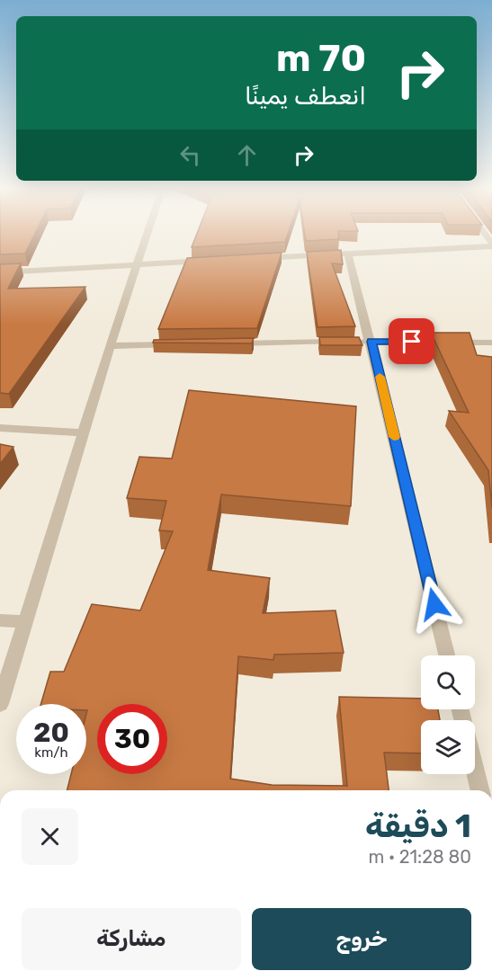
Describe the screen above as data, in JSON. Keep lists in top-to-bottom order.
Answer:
{
  "page": {
    "turn": ["70 m", "انعطف يمينًا"],
    "speed": "20 km/h",
    "limit": "30",
    "heading": ["1 دقيقة", "80 m · 21:28"],
    "buttons": ["خروج", "مشاركة"]
  }
}
